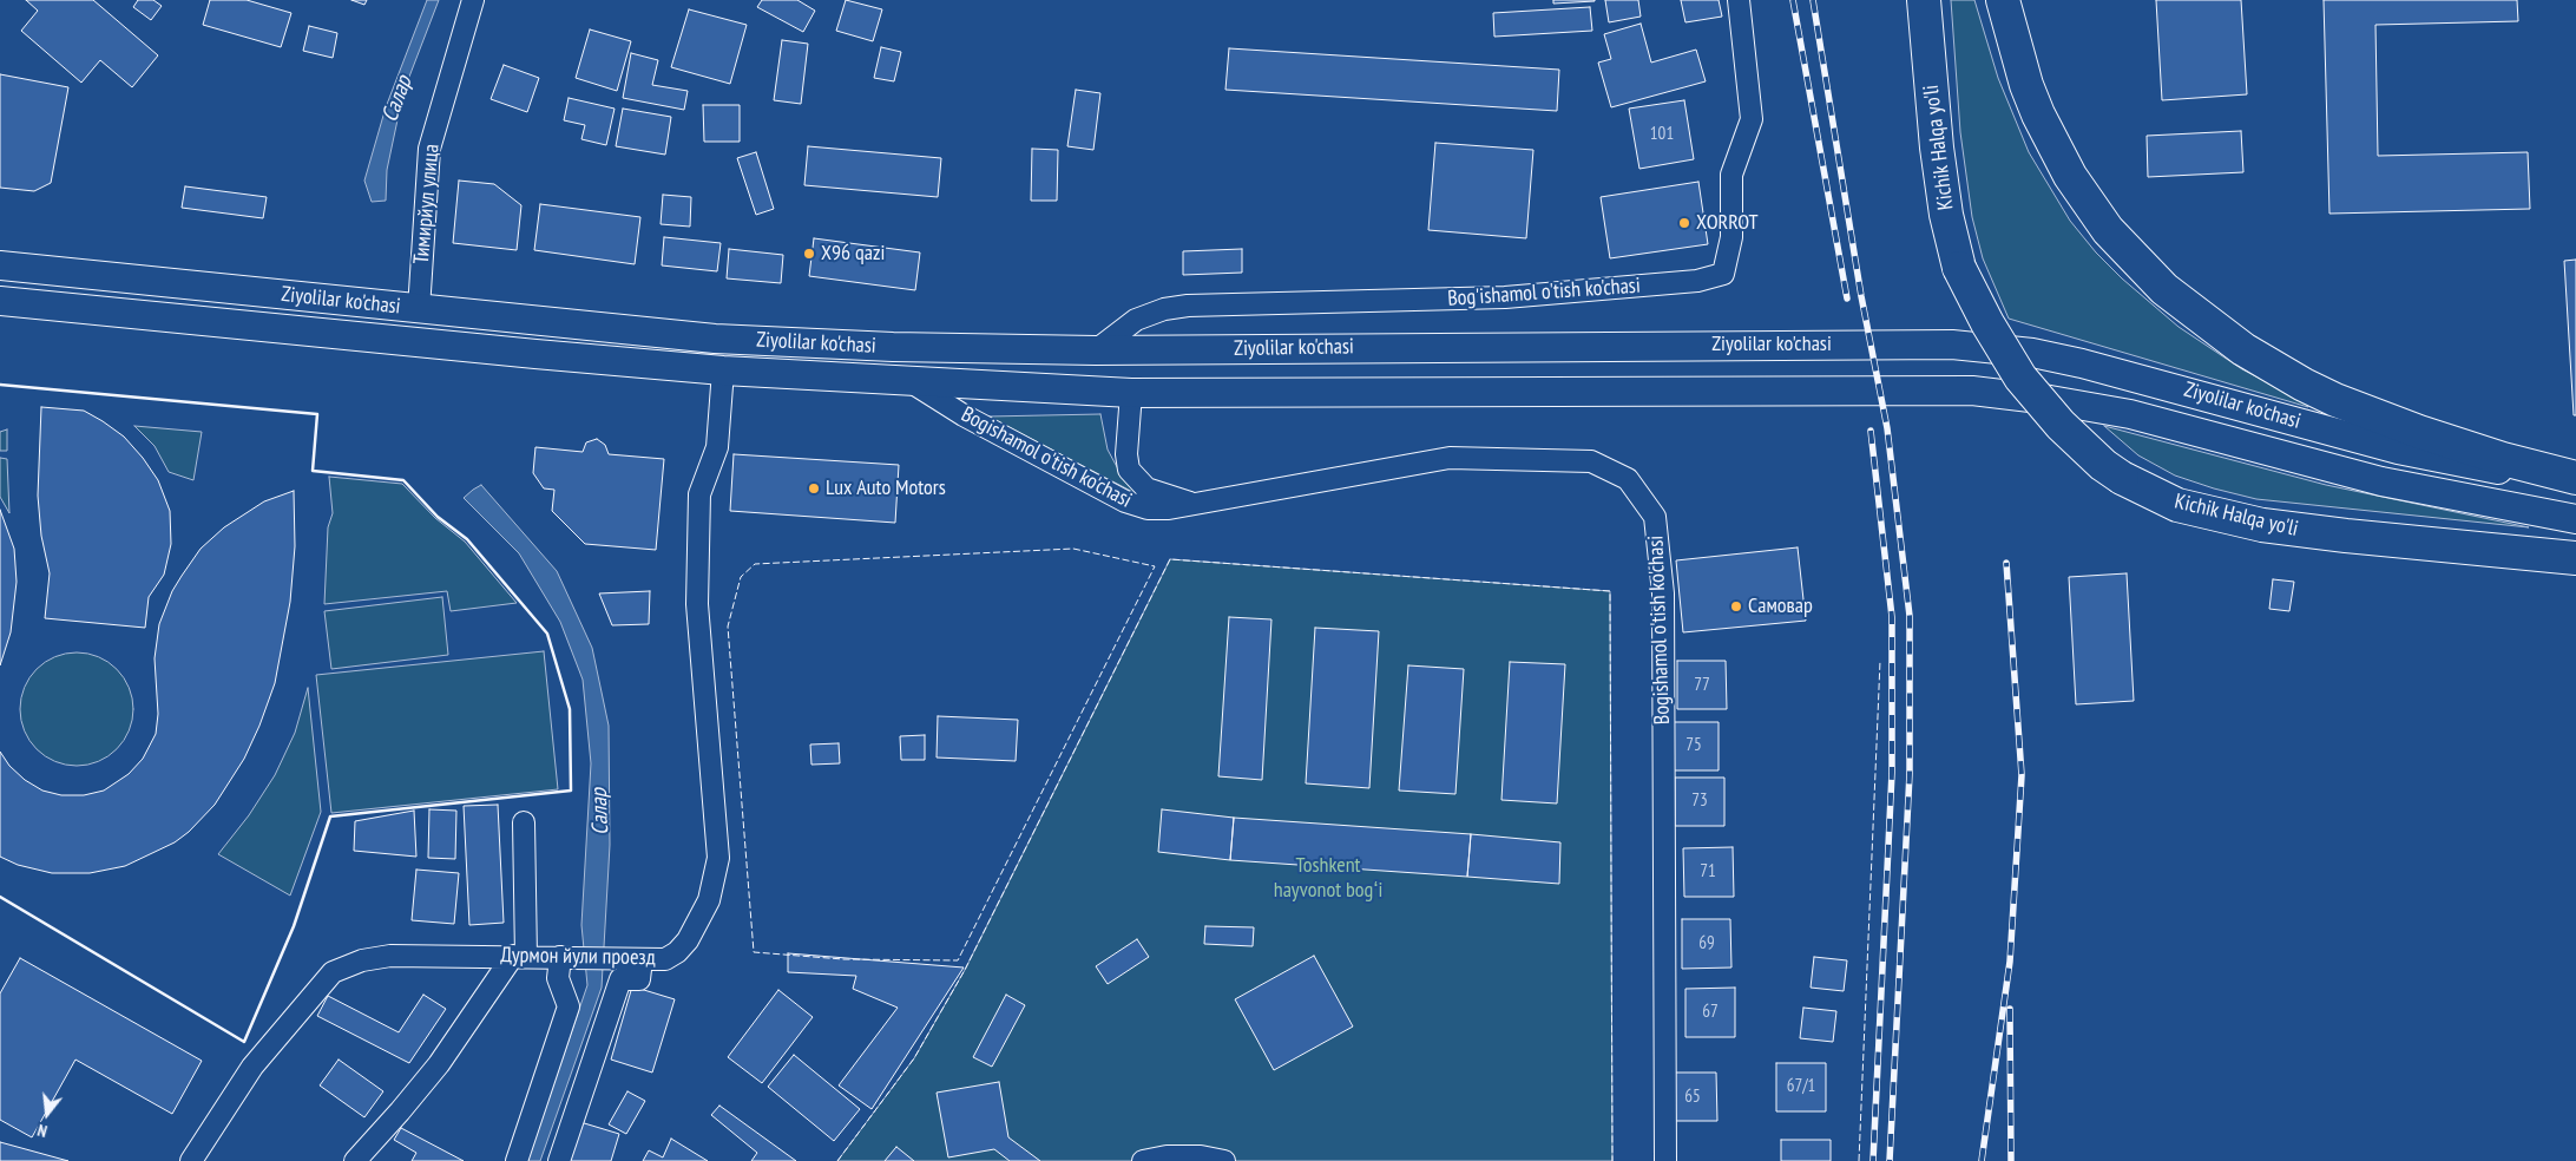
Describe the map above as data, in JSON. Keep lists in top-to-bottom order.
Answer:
{
  "streets": {
    "highway": ["Kichik Halqa yo'li"],
    "main road": ["Ziyolilar ko'chasi"],
    "street": [
      "Тимирйул улица",
      "Bog'ishamol o'tish ko'chasi",
      "Bogishamol o'tish ko'chasi",
      "Дурмон йули проезд"
    ]
  },
  "crossings": [
    ["Тимирйул улица", "Ziyolilar ko'chasi"],
    ["Bog'ishamol o'tish ko'chasi", "Ziyolilar ko'chasi"],
    ["Ziyolilar ko'chasi", "Bogishamol o'tish ko'chasi"],
    ["Ziyolilar ko'chasi", "Дурмон йули проезд"]
  ],
  "water": ["Салар"],
  "parks": ["Toshkent hayvonot bogʻi"],
  "places": [
    "XORROT",
    "X96 qazi",
    "Lux Auto Motors",
    "Самовар"
  ],
  "house_numbers": [
    "101",
    "77",
    "75",
    "73",
    "71",
    "69",
    "67",
    "67/1",
    "65"
  ],
  "north": "bottom"
}
